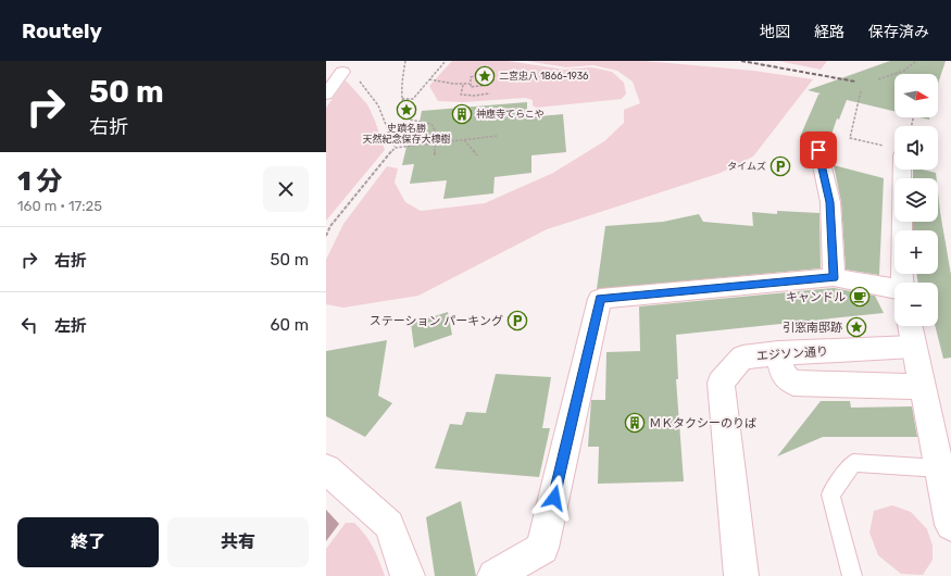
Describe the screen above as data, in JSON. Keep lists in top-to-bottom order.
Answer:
{
  "streets": {
    "street": ["エジソン通り"]
  },
  "places": {
    "place": ["二宮忠八 1866-1936", "史蹟名勝 天然紀念保存大樟樹", "引窓南邸跡"],
    "building": ["神應寺てらこや", "ＭＫタクシーのりば"],
    "parking": ["タイムズ", "ステーション パーキング"],
    "cafe": ["キャンドル"]
  },
  "north": "right",
  "page": {
    "header": "Routely",
    "nav": ["地図", "経路", "保存済み"],
    "turn": ["50 m", "右折"],
    "map_buttons": ["+", "−"],
    "heading": ["1 分", "160 m · 17:25"],
    "list": [
      {
        "name": "右折",
        "value": "50 m"
      },
      {
        "name": "左折",
        "value": "60 m"
      }
    ],
    "buttons": ["終了", "共有"]
  }
}
